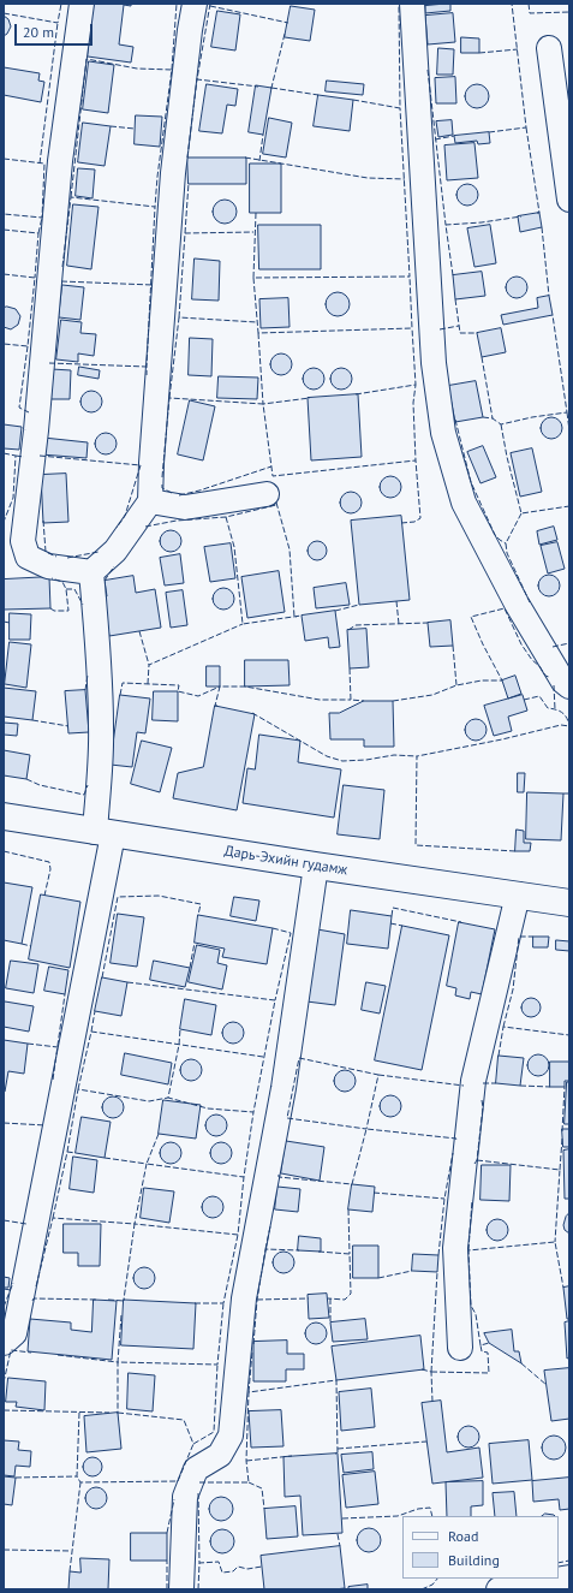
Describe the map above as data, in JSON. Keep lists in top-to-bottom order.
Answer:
{
  "streets": {
    "main road": ["Дарь-Эхийн гудамж"]
  },
  "legend": ["Road", "Building"],
  "scale_bar": "20 m"
}
